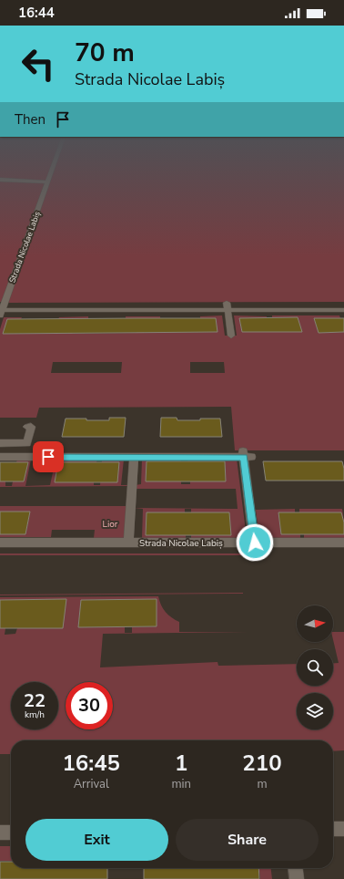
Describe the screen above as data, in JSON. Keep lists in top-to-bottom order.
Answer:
{
  "streets": {
    "street": ["Strada Nicolae Labiș"]
  },
  "parks": ["Lior"],
  "north": "right",
  "page": {
    "status": "16:44",
    "turn": ["70 m", "Strada Nicolae Labiș"],
    "then": "Then",
    "speed": "22 km/h",
    "limit": "30",
    "eta": [
      "16:45",
      "Arrival",
      "1",
      "min",
      "210",
      "m"
    ],
    "buttons": ["Exit", "Share"]
  }
}
